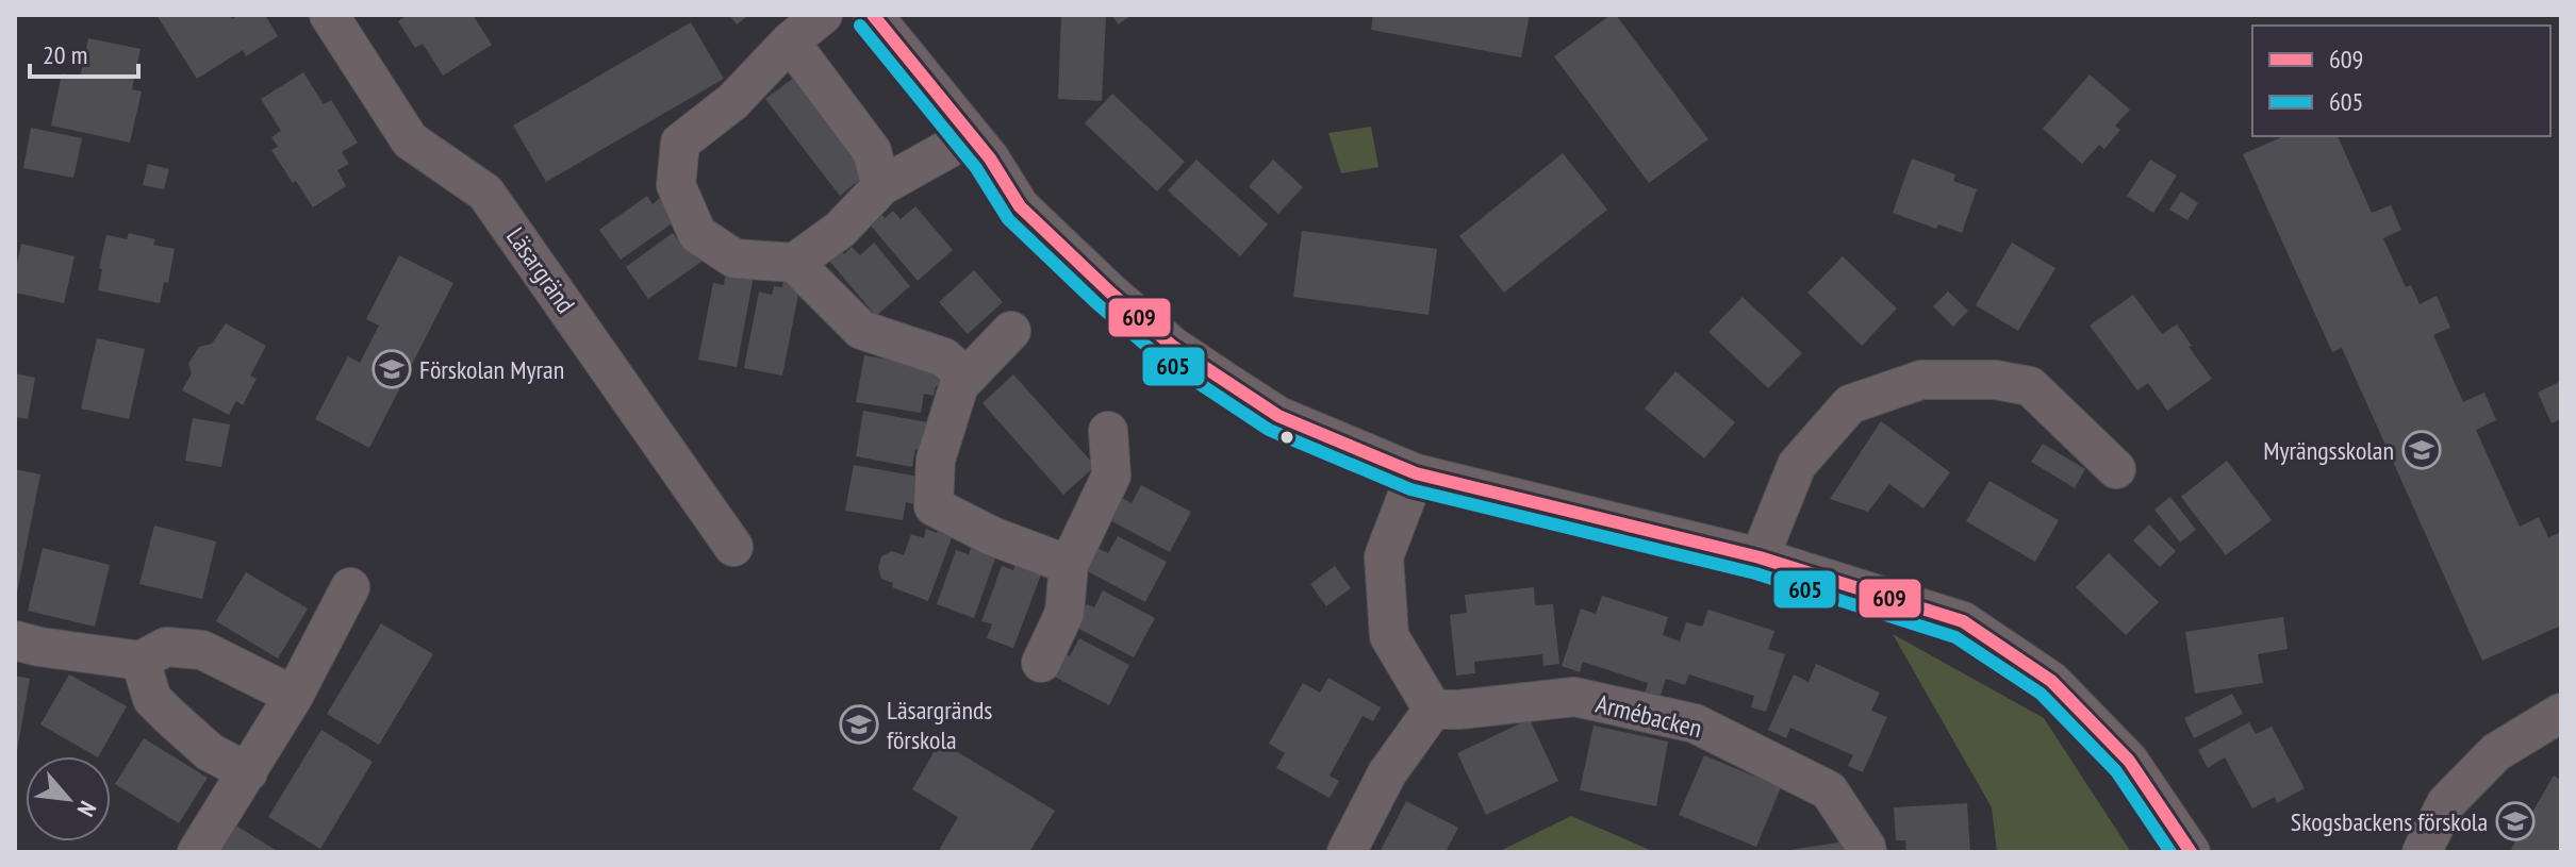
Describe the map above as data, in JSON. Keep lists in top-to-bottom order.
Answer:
{
  "streets": {
    "street": ["Läsargränd", "Armébacken"]
  },
  "places": {
    "school or university": [
      "Förskolan Myran",
      "Myrängsskolan",
      "Läsargränds förskola",
      "Skogsbackens förskola"
    ]
  },
  "lines": ["transit line 609", "transit line 605"],
  "legend": ["609", "605"],
  "scale_bar": "20 m",
  "north": "bottom right"
}
